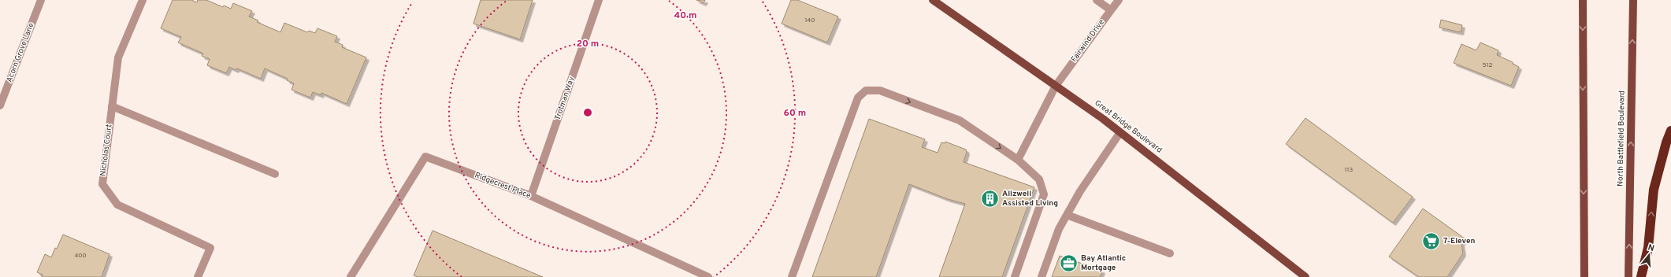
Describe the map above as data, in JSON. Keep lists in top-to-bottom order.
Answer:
{
  "streets": {
    "main road": ["Great Bridge Boulevard", "North Battlefield Boulevard"],
    "street": [
      "Fairwind Drive",
      "Acorn Grove Lane",
      "Trotman Way",
      "Nicholas Court",
      "Ridgecrest Place"
    ]
  },
  "crossings": [
    ["Fairwind Drive", "Great Bridge Boulevard"],
    ["Trotman Way", "Ridgecrest Place"]
  ],
  "places": {
    "building": ["Allzwell Assisted Living"],
    "supermarket": ["7-Eleven"],
    "office": ["Bay Atlantic Mortgage"]
  },
  "house_numbers": [
    "140",
    "512",
    "113",
    "400"
  ],
  "north": "top",
  "rings": ["40 m", "20 m", "60 m"]
}
